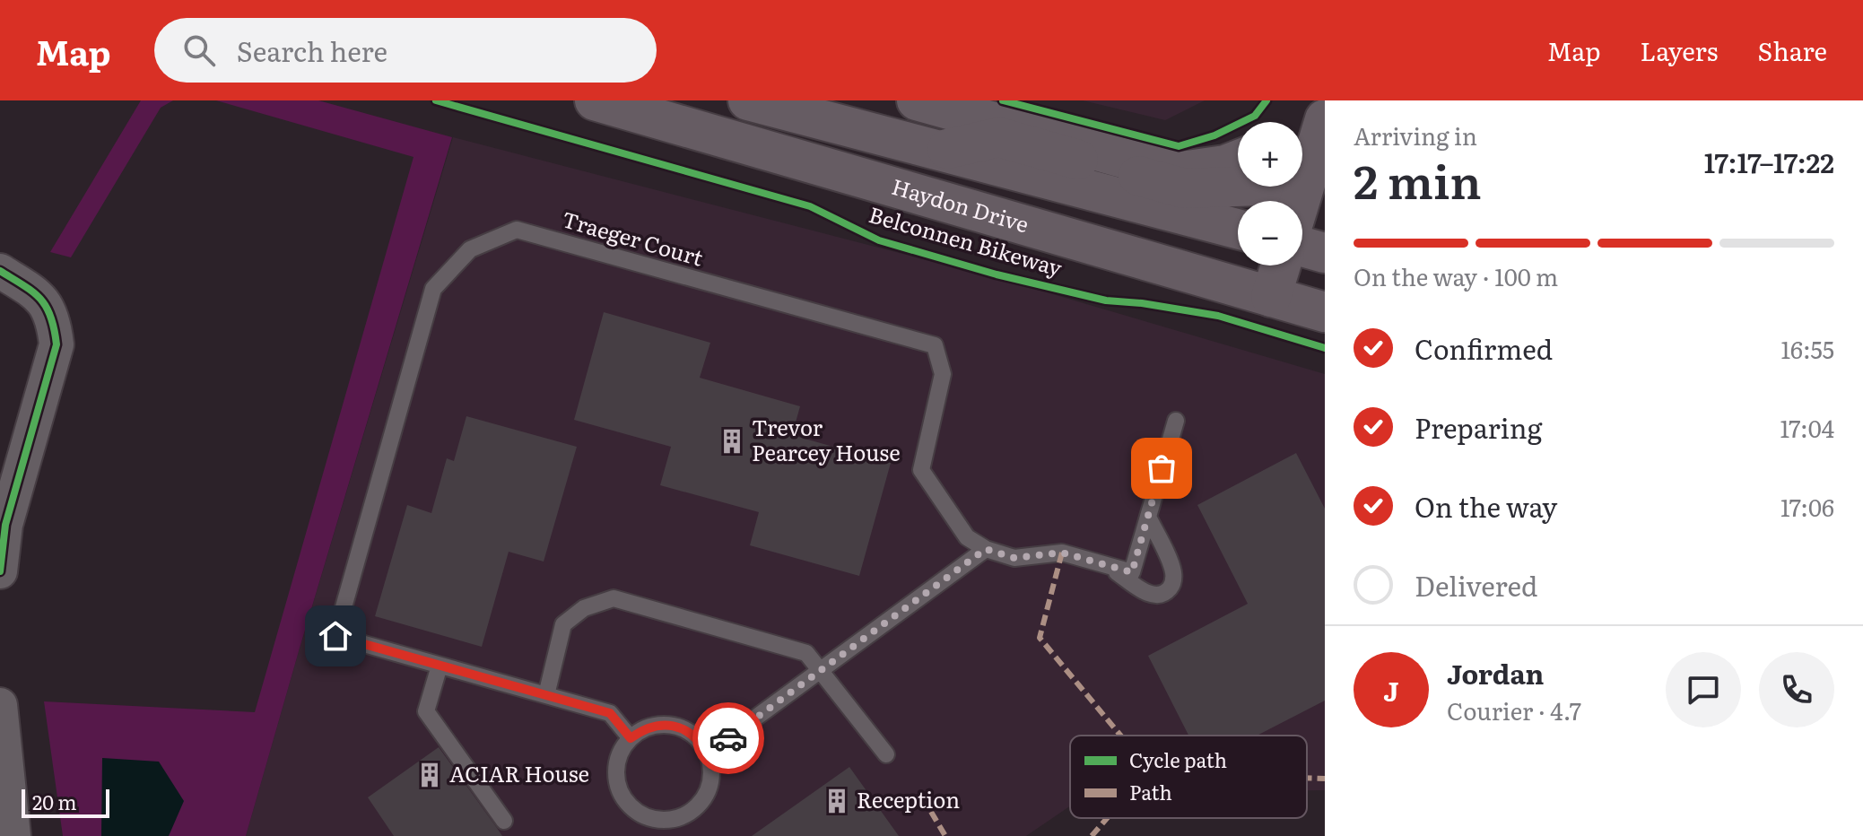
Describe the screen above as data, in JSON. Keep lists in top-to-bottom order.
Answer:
{
  "streets": {
    "main road": ["Haydon Drive"],
    "lane": ["Traeger Court"],
    "cycle path": ["Belconnen Bikeway"]
  },
  "places": {
    "building": ["Trevor Pearcey House", "ACIAR House", "Reception"]
  },
  "legend": ["Cycle path", "Path"],
  "scale_bar": "20 m",
  "page": {
    "header": "Map",
    "search": "Search here",
    "nav": ["Map", "Layers", "Share"],
    "heading": ["2 min", "Arriving in", "17:17–17:22"],
    "panel": ["Jordan", "Courier · 4.7"],
    "map_buttons": ["+", "−"],
    "bar": "On the way · 100 m",
    "list": [
      ["Confirmed", "16:55"],
      ["Preparing", "17:04"],
      ["On the way", "17:06"],
      "Delivered"
    ],
    "round": "J",
    "scale": "20 m"
  }
}
